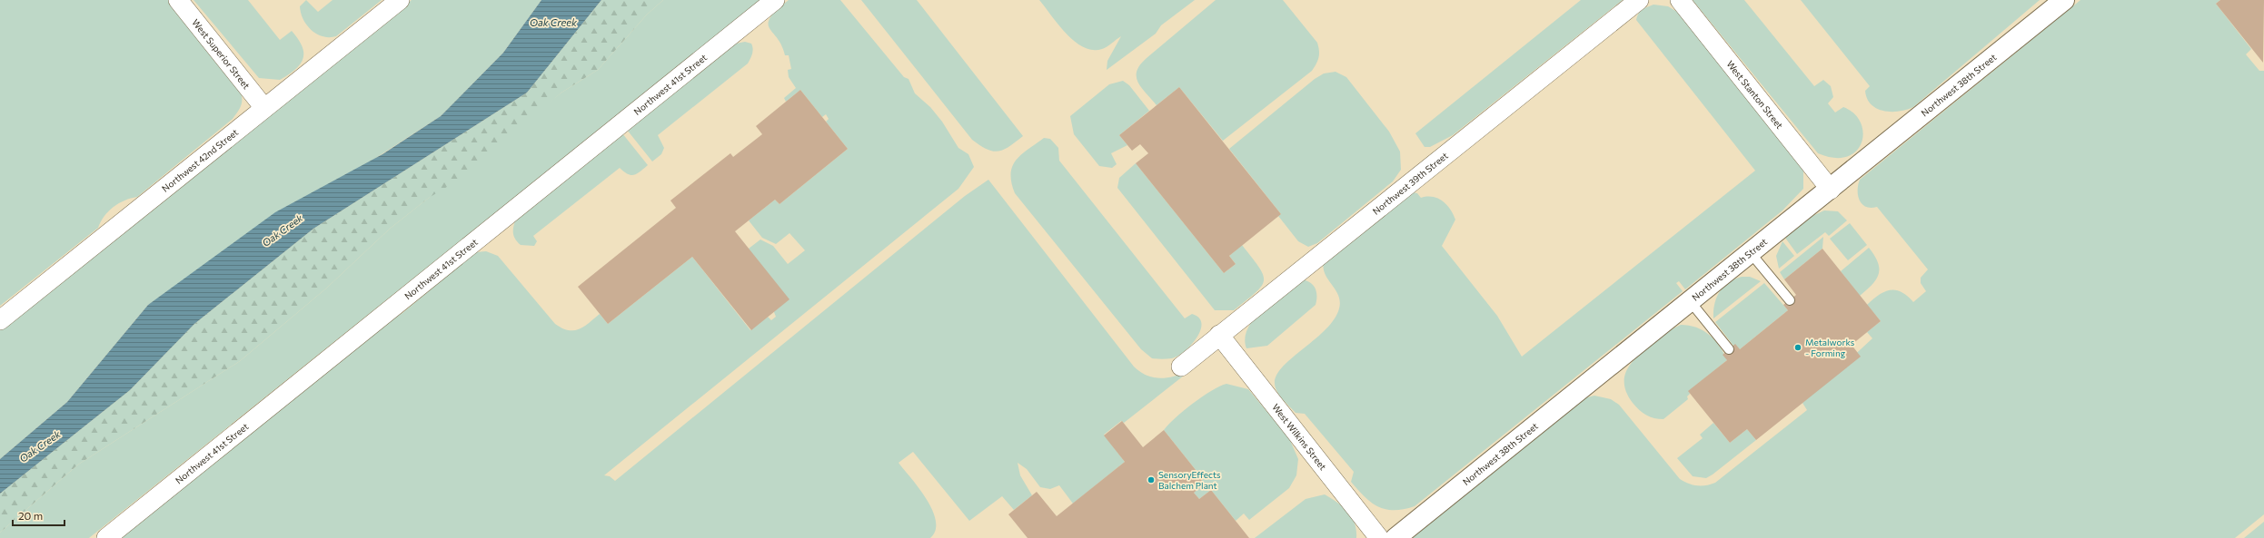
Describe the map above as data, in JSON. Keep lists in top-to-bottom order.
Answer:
{
  "streets": {
    "main road": ["Northwest 38th Street"],
    "street": [
      "West Superior Street",
      "Northwest 41st Street",
      "West Stanton Street",
      "Northwest 42nd Street",
      "Northwest 39th Street",
      "West Wilkins Street"
    ]
  },
  "crossings": [
    ["West Superior Street", "Northwest 42nd Street"],
    ["Northwest 38th Street", "West Stanton Street"],
    ["Northwest 39th Street", "West Wilkins Street"]
  ],
  "water": ["Oak Creek"],
  "places": ["Metalworks - Forming", "SensoryEffects Balchem Plant"],
  "scale_bar": "20 m"
}
